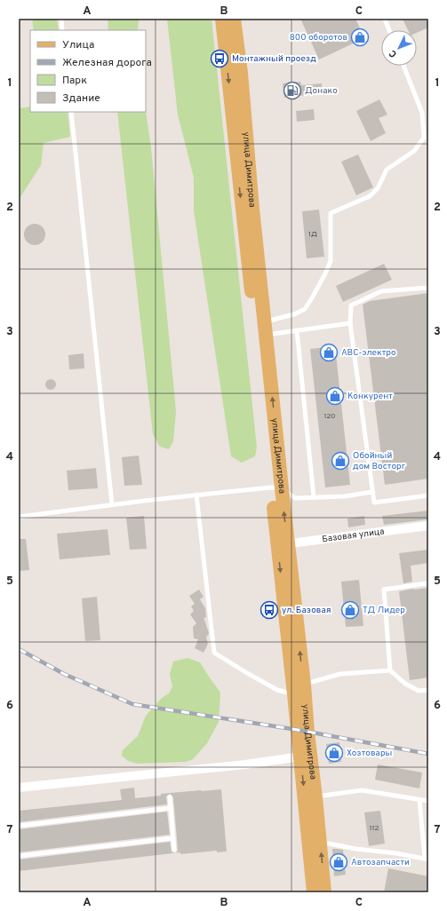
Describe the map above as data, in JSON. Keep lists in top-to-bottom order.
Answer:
{
  "streets": {
    "main road": ["улица Димитрова"],
    "street": ["Базовая улица"]
  },
  "crossings": [
    ["улица Димитрова", "Базовая улица"]
  ],
  "places": {
    "shop": [
      "800 оборотов",
      "АВС-электро",
      "Конкурент",
      "Обойный дом Восторг",
      "ТД Лидер",
      "Хозтовары",
      "Автозапчасти"
    ],
    "bus stop": ["Монтажный проезд", "ул. Базовая"],
    "fuel station": ["Донако"]
  },
  "house_numbers": ["1Д", "120", "112"],
  "legend": [
    "Улица",
    "Железная дорога",
    "Парк",
    "Здание"
  ],
  "north": "bottom left",
  "grid": {
    "columns": ["A", "B", "C"],
    "rows": [
      "1",
      "2",
      "3",
      "4",
      "5",
      "6",
      "7"
    ]
  }
}
